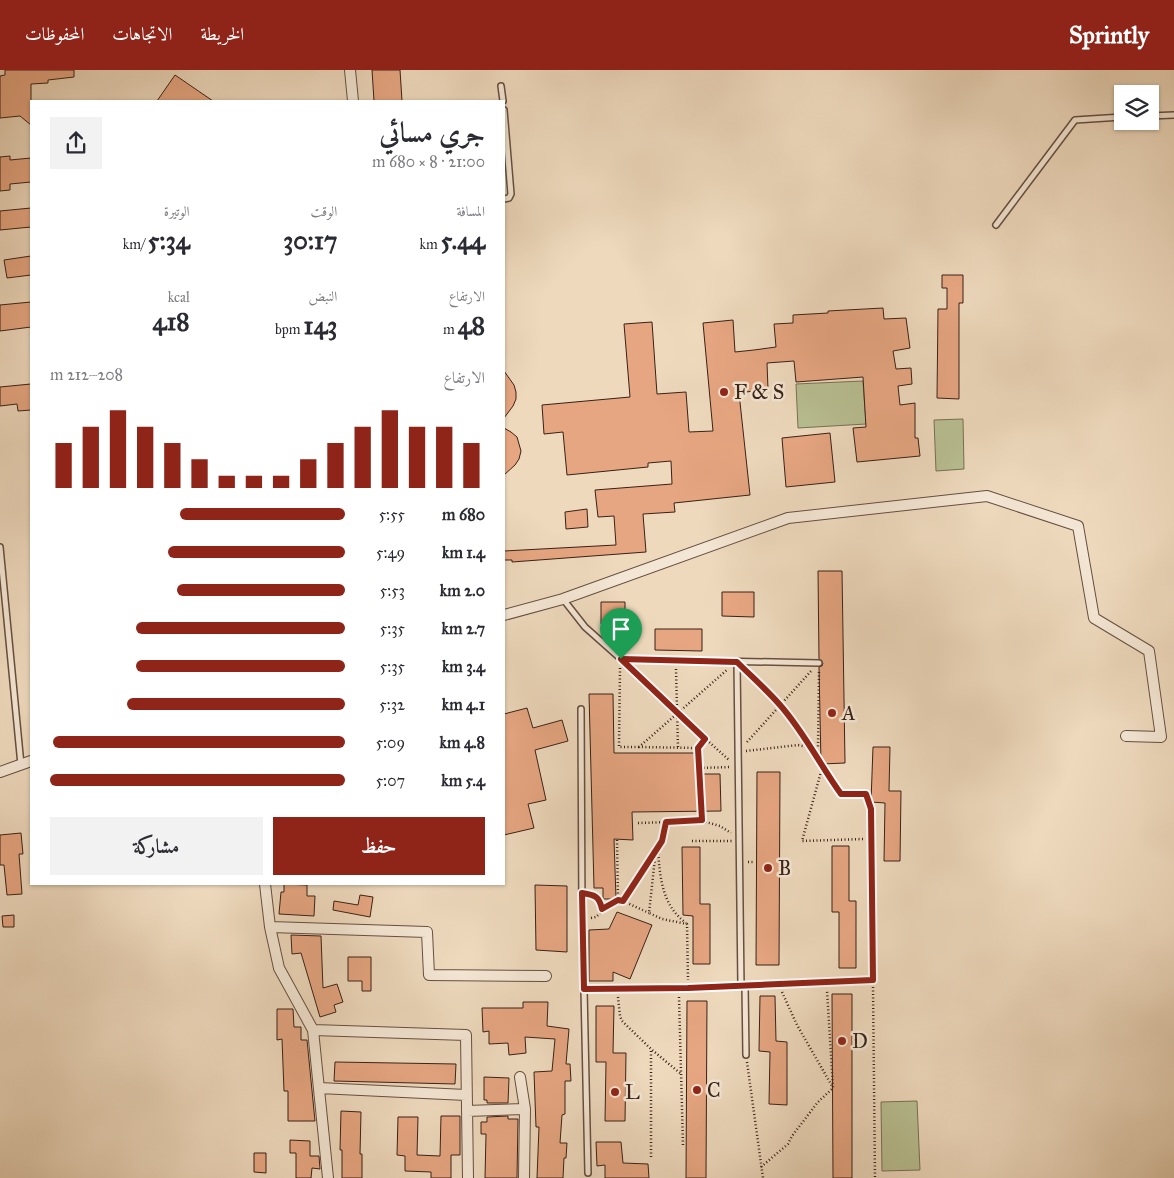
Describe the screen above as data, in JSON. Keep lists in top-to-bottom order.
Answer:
{
  "places": [
    "F & S",
    "A",
    "B",
    "D",
    "C",
    "L"
  ],
  "page": {
    "header": "Sprintly",
    "nav": ["الخريطة", "الاتجاهات", "المحفوظات"],
    "heading": ["جري مسائي", "21:00 · 8 × 680 m"],
    "stats": [
      ["المسافة", "5.44 km"],
      ["الوقت", "30:17"],
      ["الوتيرة", "5:34 /km"],
      ["الارتفاع", "48 m"],
      ["النبض", "143 bpm"],
      ["kcal", "418"]
    ],
    "chart": ["الارتفاع", "208–212 m"],
    "list": [
      {
        "name": "680 m",
        "note": "5:55"
      },
      {
        "name": "1.4 km",
        "note": "5:49"
      },
      {
        "name": "2.0 km",
        "note": "5:53"
      },
      {
        "name": "2.7 km",
        "note": "5:35"
      },
      {
        "name": "3.4 km",
        "note": "5:35"
      },
      {
        "name": "4.1 km",
        "note": "5:32"
      },
      {
        "name": "4.8 km",
        "note": "5:09"
      },
      {
        "name": "5.4 km",
        "note": "5:07"
      }
    ],
    "buttons": ["حفظ", "مشاركة"]
  }
}
